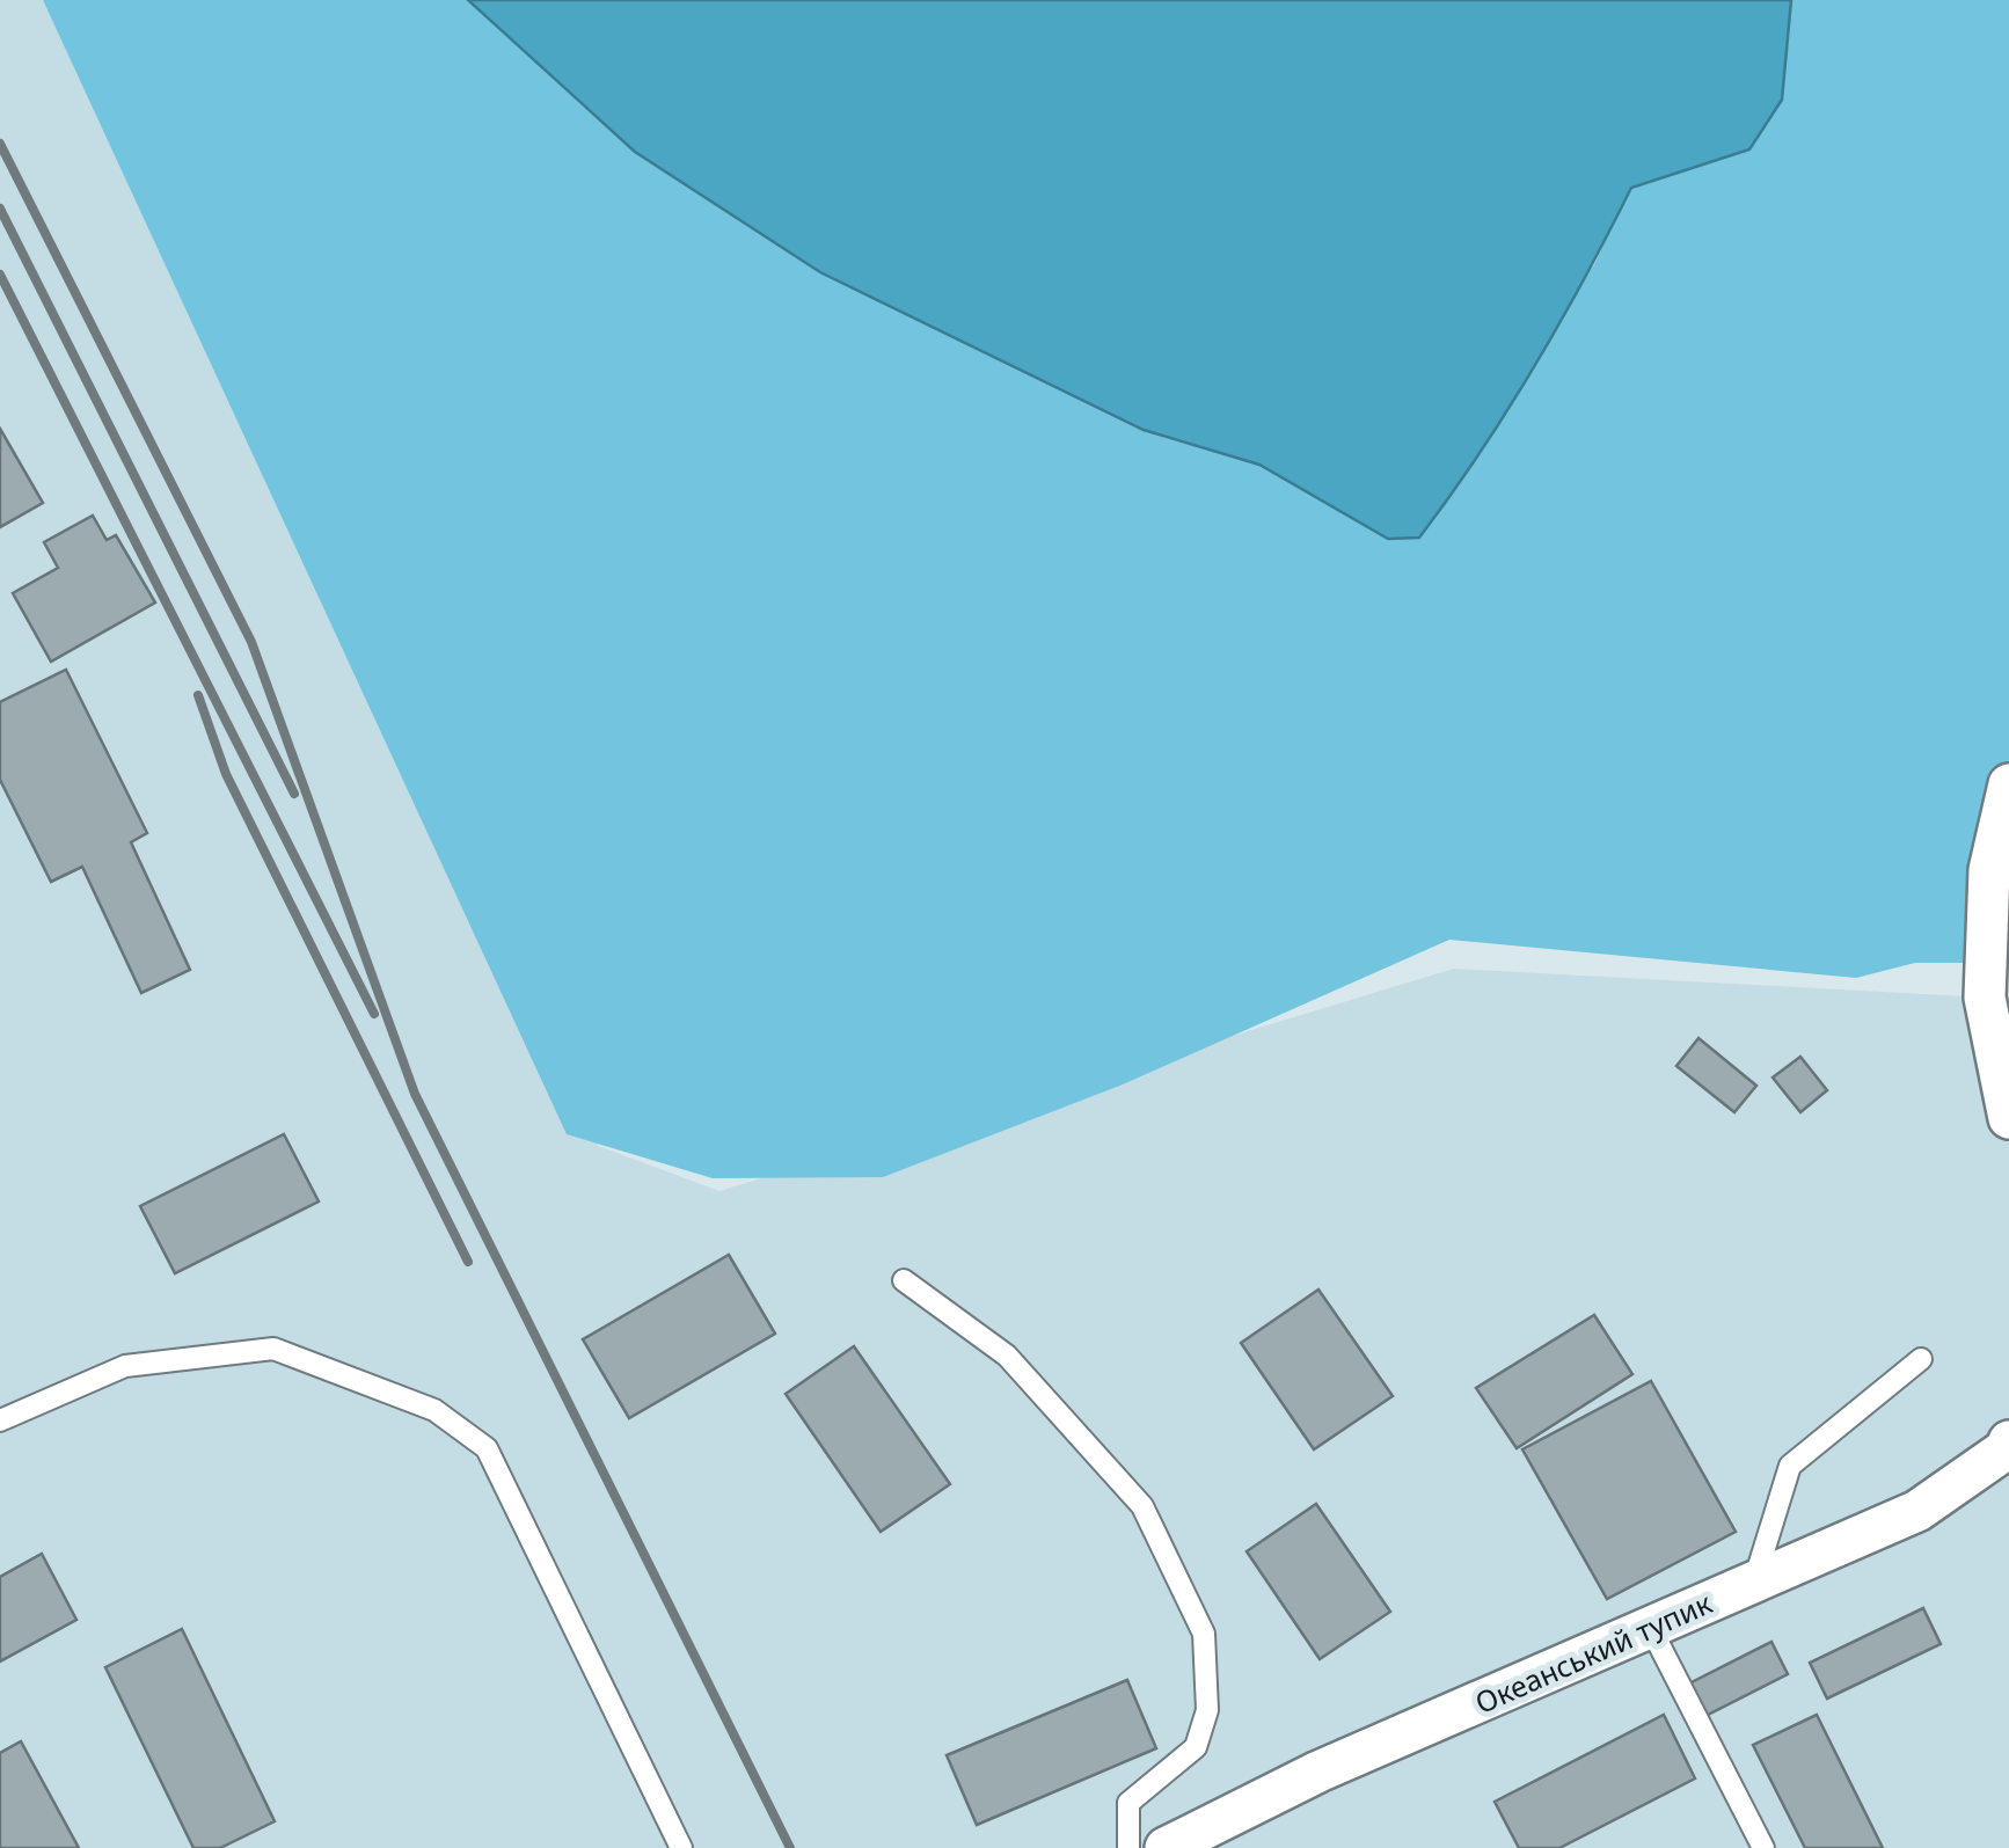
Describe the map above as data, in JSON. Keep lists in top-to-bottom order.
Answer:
{
  "streets": {
    "street": ["Океанський тупик"]
  }
}
